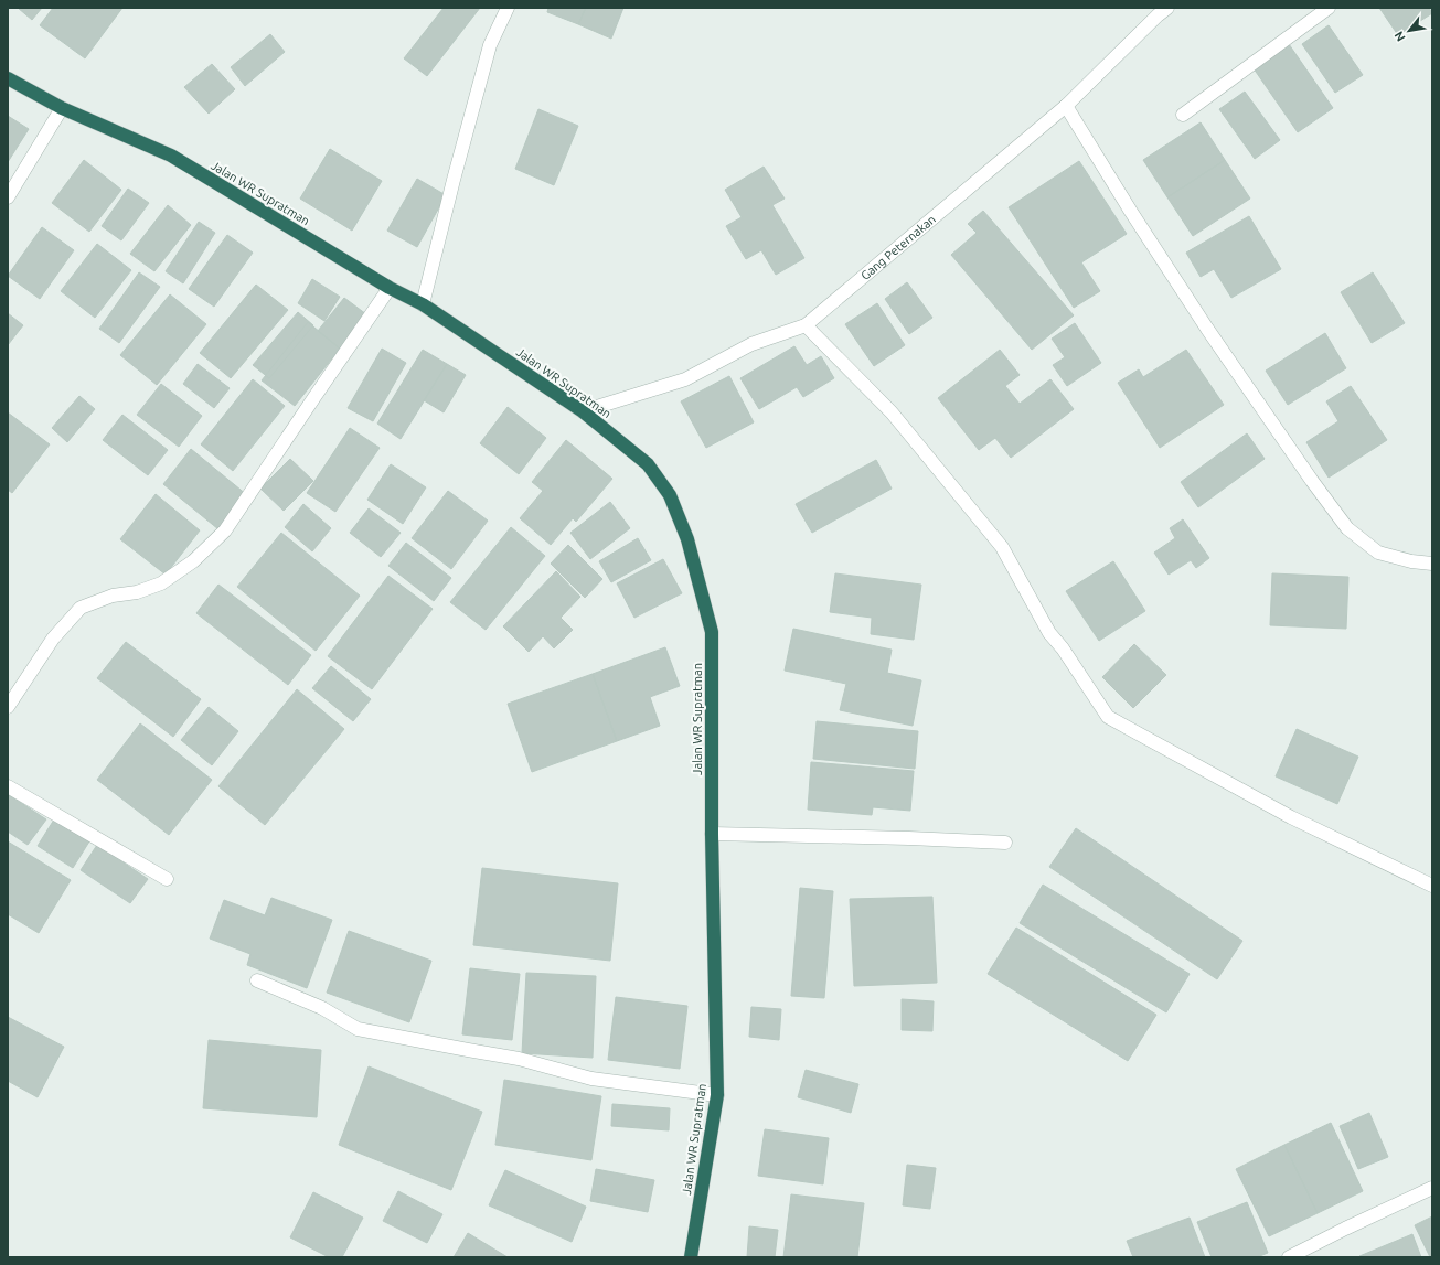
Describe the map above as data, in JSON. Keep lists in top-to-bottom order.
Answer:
{
  "streets": {
    "highway": ["Jalan WR Supratman"],
    "street": ["Gang Peternakan"]
  },
  "crossings": [
    ["Jalan WR Supratman", "Gang Peternakan"]
  ],
  "north": "bottom left"
}
